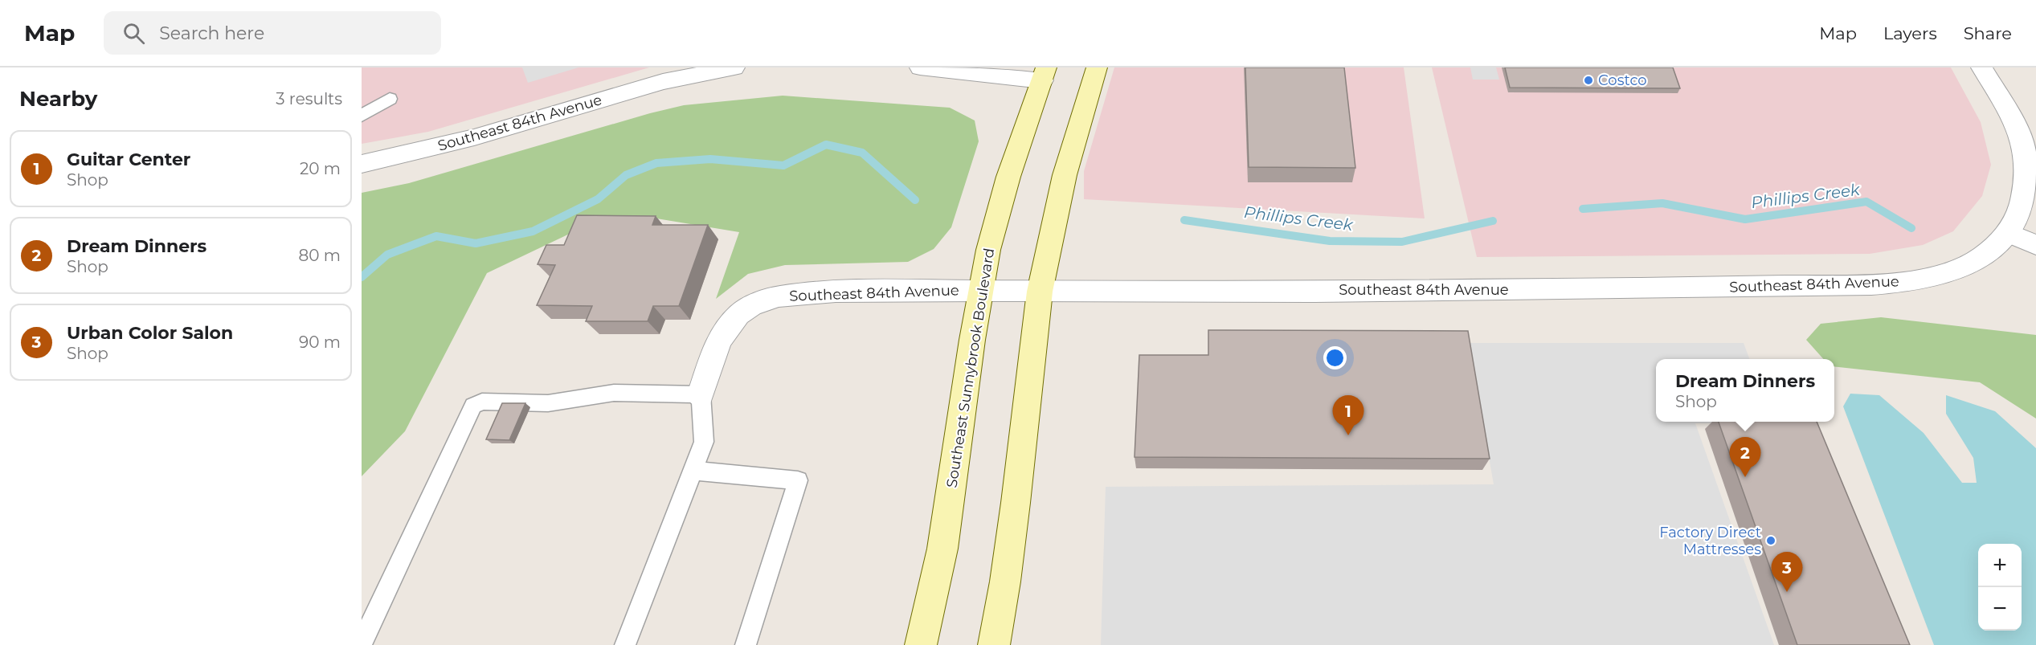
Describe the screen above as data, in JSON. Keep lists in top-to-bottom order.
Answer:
{
  "streets": {
    "main road": ["Southeast Sunnybrook Boulevard"],
    "street": ["Southeast 84th Avenue"]
  },
  "crossings": [
    ["Southeast 84th Avenue", "Southeast Sunnybrook Boulevard"]
  ],
  "water": ["Phillips Creek"],
  "places": ["Costco", "Factory Direct Mattresses"],
  "page": {
    "header": "Map",
    "search": "Search here",
    "nav": ["Map", "Layers", "Share"],
    "heading": ["Nearby", "3 results"],
    "list": [
      {
        "mark": "1",
        "name": "Guitar Center",
        "note": "Shop",
        "value": "20 m"
      },
      {
        "mark": "2",
        "name": "Dream Dinners",
        "note": "Shop",
        "value": "80 m"
      },
      {
        "mark": "3",
        "name": "Urban Color Salon",
        "note": "Shop",
        "value": "90 m"
      }
    ],
    "popup": ["Dream Dinners", "Shop"],
    "pins": ["1", "2", "3"],
    "map_buttons": ["+", "−"]
  }
}
